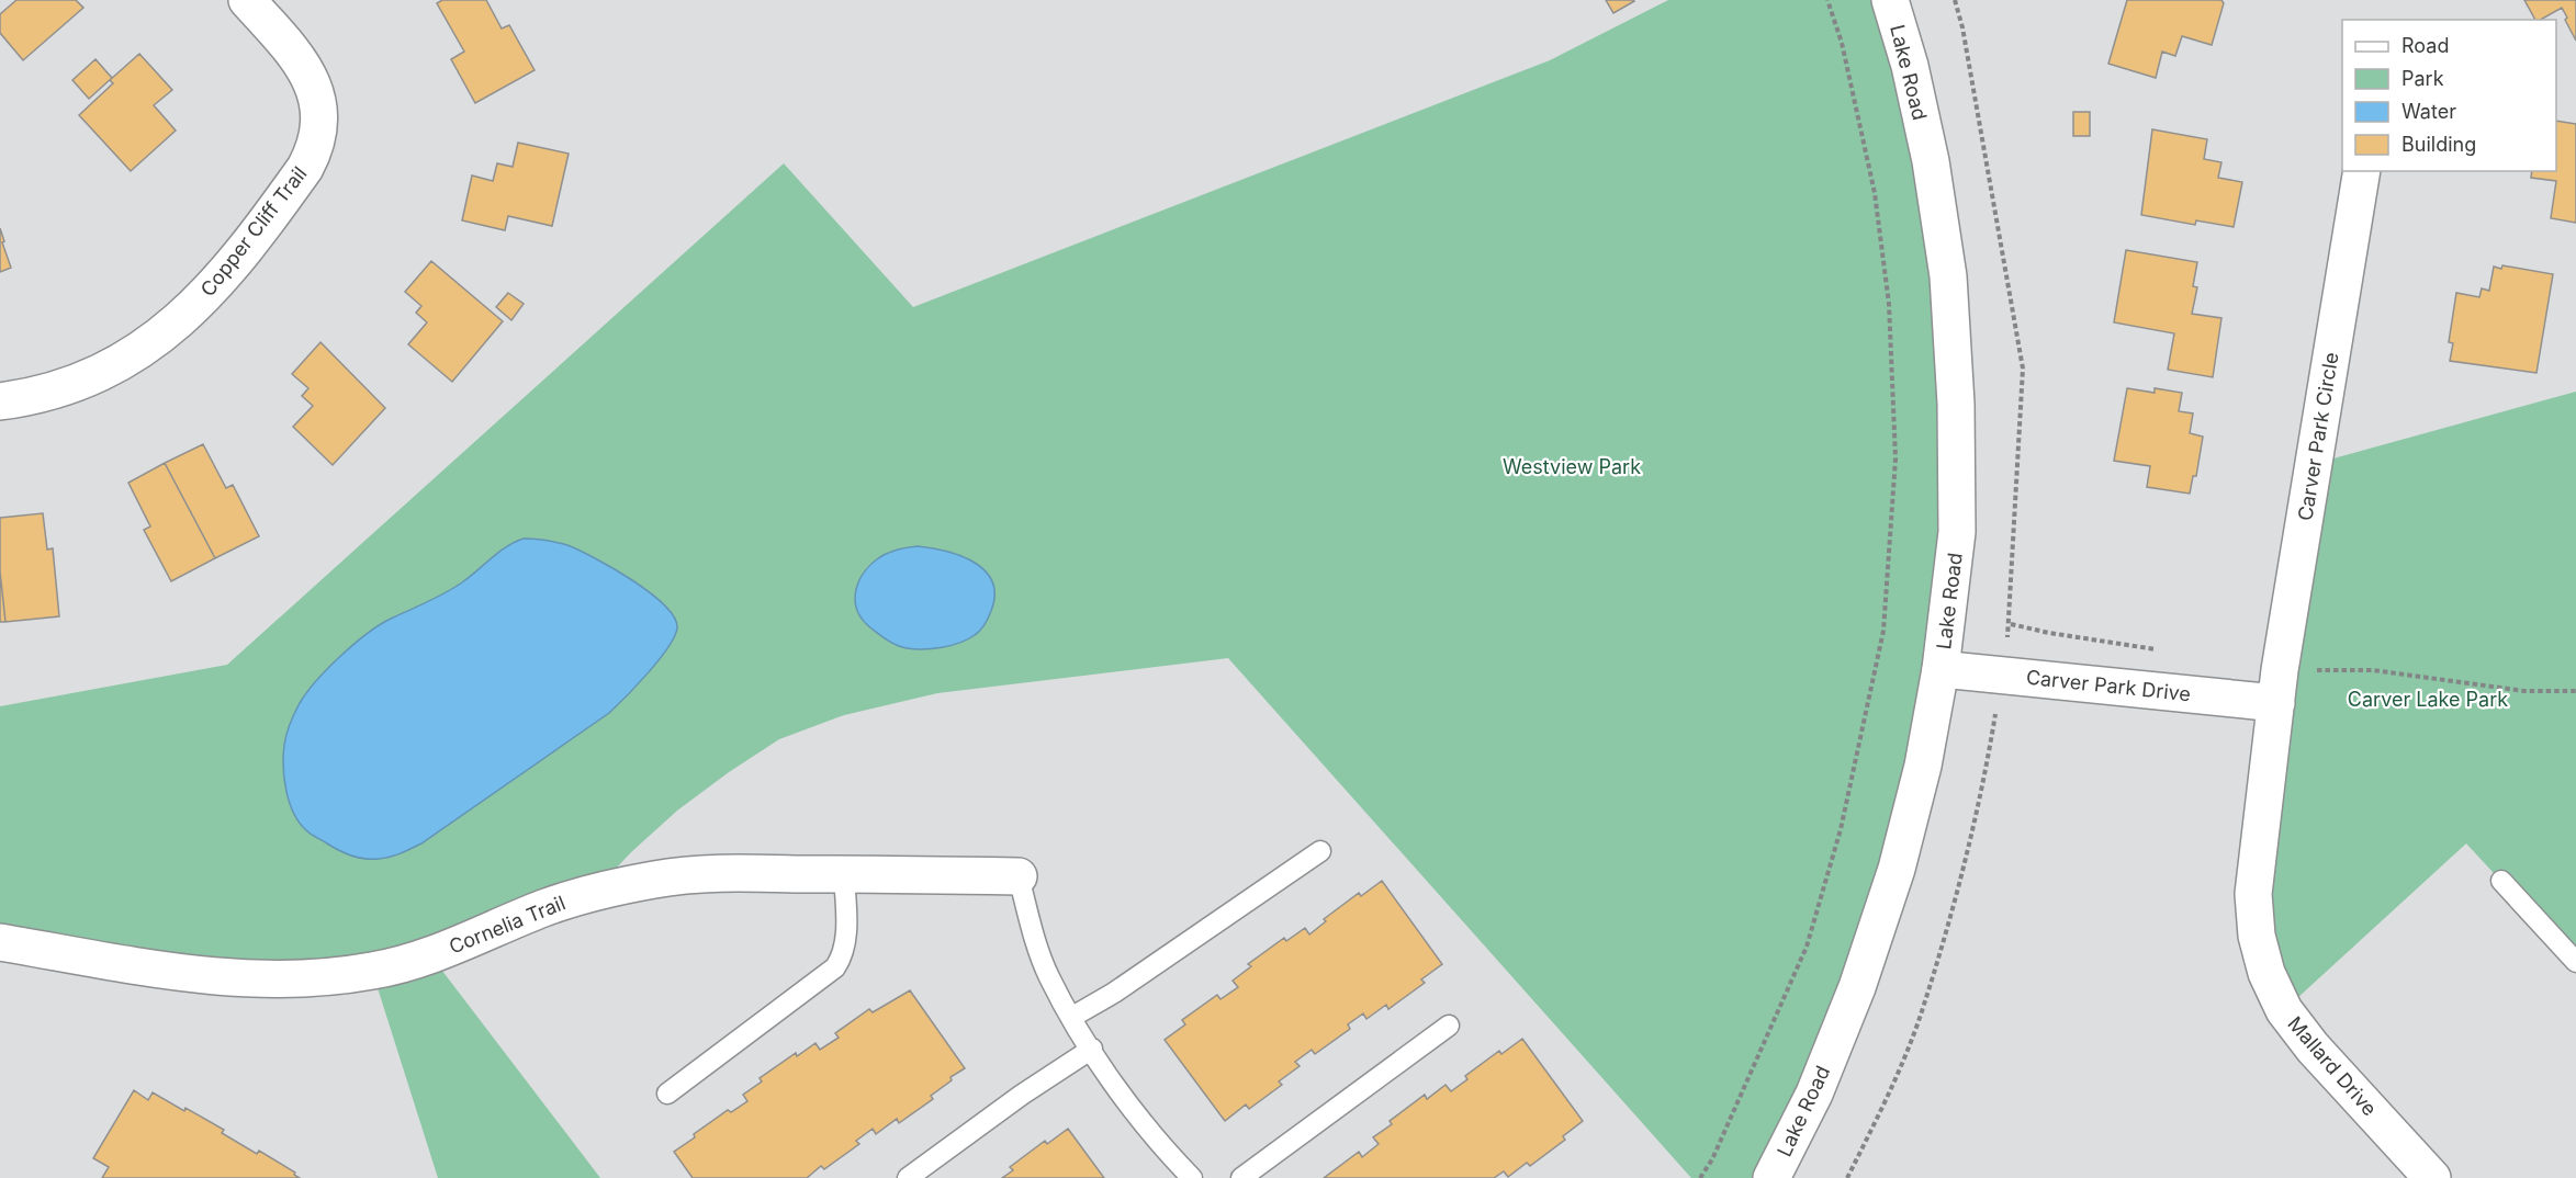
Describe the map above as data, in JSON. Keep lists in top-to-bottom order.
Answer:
{
  "streets": {
    "street": [
      "Lake Road",
      "Copper Cliff Trail",
      "Carver Park Circle",
      "Carver Park Drive",
      "Cornelia Trail",
      "Mallard Drive"
    ]
  },
  "crossings": [
    ["Lake Road", "Carver Park Drive"],
    ["Carver Park Circle", "Carver Park Drive"],
    ["Carver Park Circle", "Mallard Drive"],
    ["Carver Park Drive", "Mallard Drive"]
  ],
  "parks": ["Westview Park", "Carver Lake Park"],
  "legend": [
    "Road",
    "Park",
    "Water",
    "Building"
  ]
}
